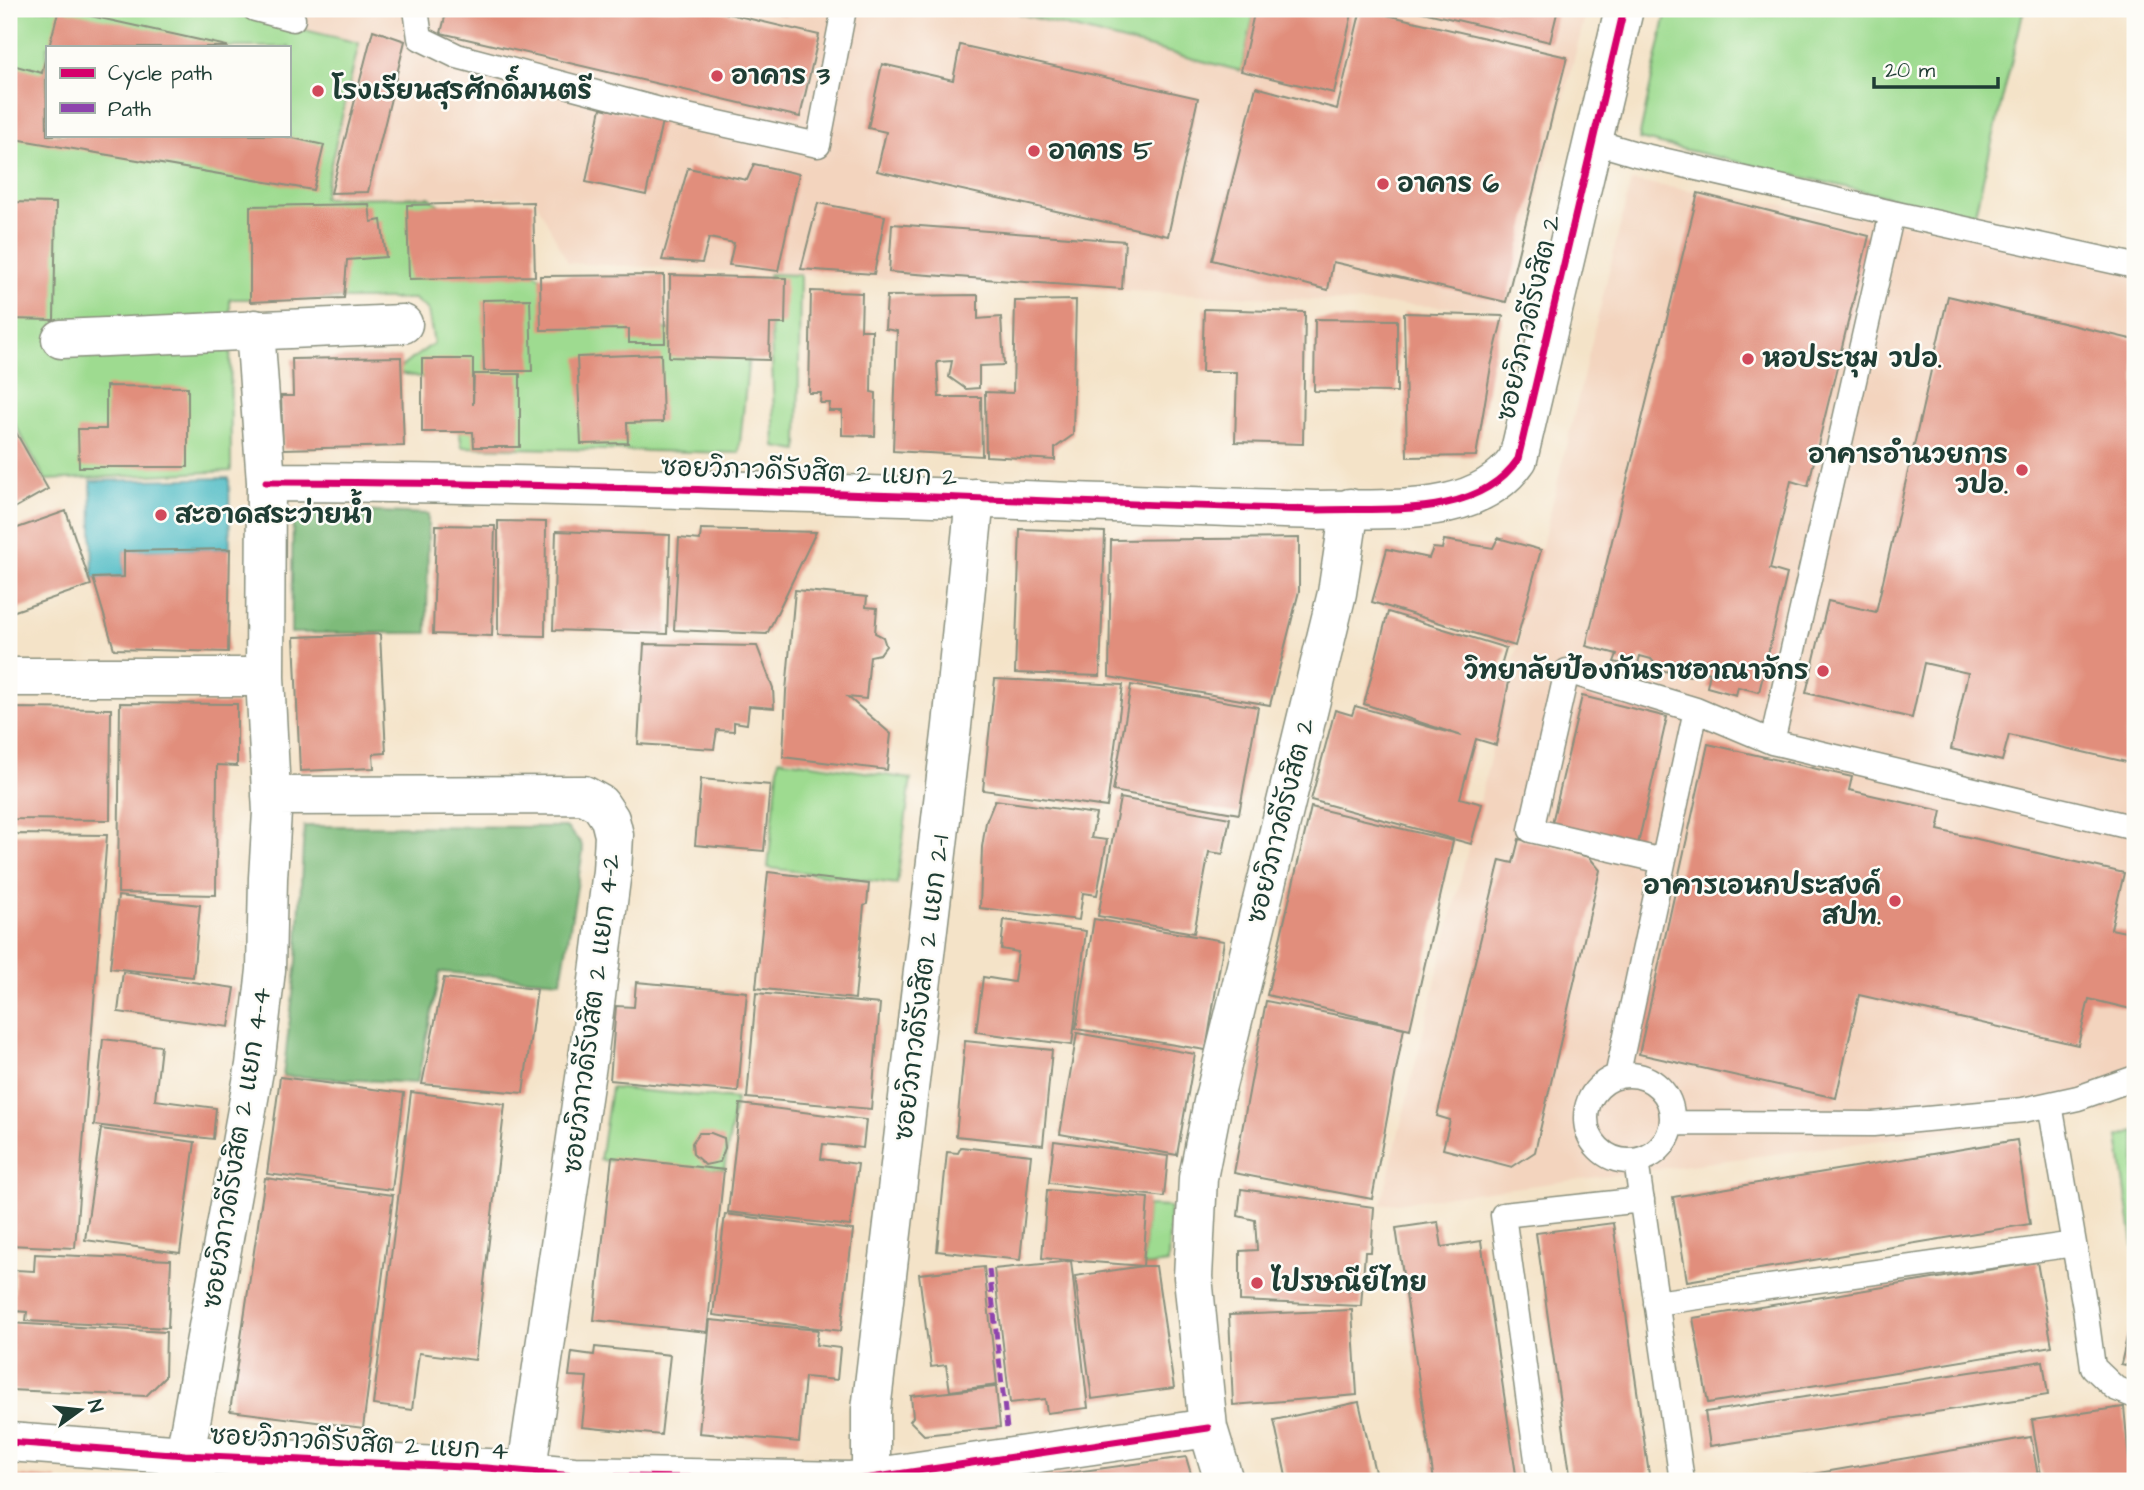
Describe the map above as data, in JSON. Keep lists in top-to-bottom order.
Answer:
{
  "streets": {
    "street": [
      "ซอยวิภาวดีรังสิต 2",
      "ซอยวิภาวดีรังสิต 2 แยก 2",
      "ซอยวิภาวดีรังสิต 2 แยก 2-1",
      "ซอยวิภาวดีรังสิต 2 แยก 4-2",
      "ซอยวิภาวดีรังสิต 2 แยก 4-4",
      "ซอยวิภาวดีรังสิต 2 แยก 4"
    ]
  },
  "crossings": [
    ["ซอยวิภาวดีรังสิต 2", "ซอยวิภาวดีรังสิต 2 แยก 2"],
    ["ซอยวิภาวดีรังสิต 2", "ซอยวิภาวดีรังสิต 2 แยก 4"],
    ["ซอยวิภาวดีรังสิต 2 แยก 2", "ซอยวิภาวดีรังสิต 2 แยก 2-1"],
    ["ซอยวิภาวดีรังสิต 2 แยก 2", "ซอยวิภาวดีรังสิต 2 แยก 4-4"],
    ["ซอยวิภาวดีรังสิต 2 แยก 2-1", "ซอยวิภาวดีรังสิต 2 แยก 4"],
    ["ซอยวิภาวดีรังสิต 2 แยก 4-2", "ซอยวิภาวดีรังสิต 2 แยก 4-4"],
    ["ซอยวิภาวดีรังสิต 2 แยก 4-2", "ซอยวิภาวดีรังสิต 2 แยก 4"],
    ["ซอยวิภาวดีรังสิต 2 แยก 4-4", "ซอยวิภาวดีรังสิต 2 แยก 4"]
  ],
  "places": [
    "อาคาร 3",
    "โรงเรียนสุรศักดิ์มนตรี",
    "อาคาร 5",
    "อาคาร 6",
    "หอประชุม วปอ.",
    "อาคารอำนวยการ วปอ.",
    "สะอาดสระว่ายน้ำ",
    "วิทยาลัยป้องกันราชอาณาจักร",
    "อาคารเอนกประสงค์ สปท.",
    "ไปรษณีย์ไทย"
  ],
  "legend": ["Cycle path", "Path"],
  "scale_bar": "20 m",
  "north": "right"
}
